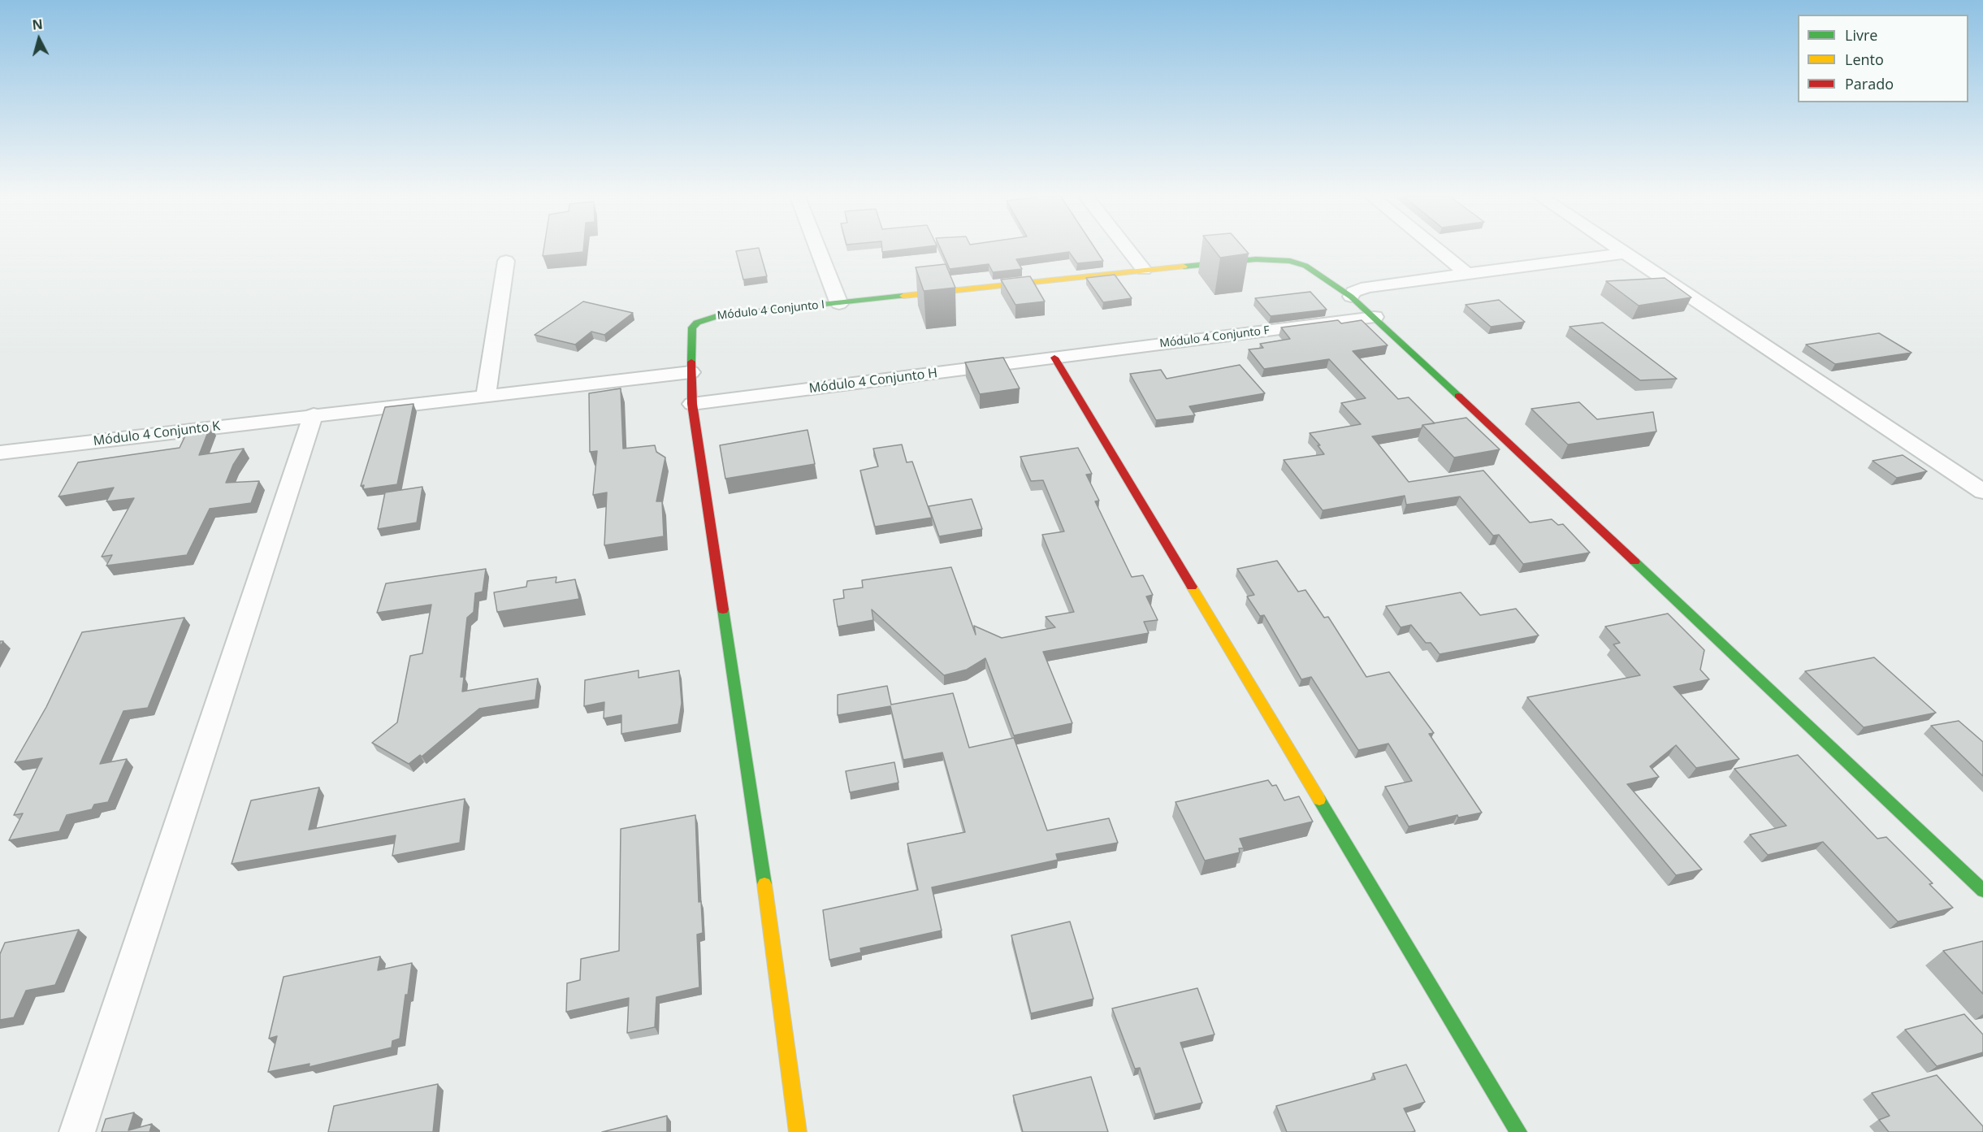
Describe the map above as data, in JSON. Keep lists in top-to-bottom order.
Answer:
{
  "streets": {
    "street": [
      "Módulo 4 Conjunto I",
      "Módulo 4 Conjunto F",
      "Módulo 4 Conjunto H",
      "Módulo 4 Conjunto K"
    ]
  },
  "crossings": [
    ["Módulo 4 Conjunto I", "Módulo 4 Conjunto F"],
    ["Módulo 4 Conjunto I", "Módulo 4 Conjunto H"],
    ["Módulo 4 Conjunto I", "Módulo 4 Conjunto K"],
    ["Módulo 4 Conjunto F", "Módulo 4 Conjunto H"]
  ],
  "legend": ["Livre", "Lento", "Parado"],
  "north": "top"
}
